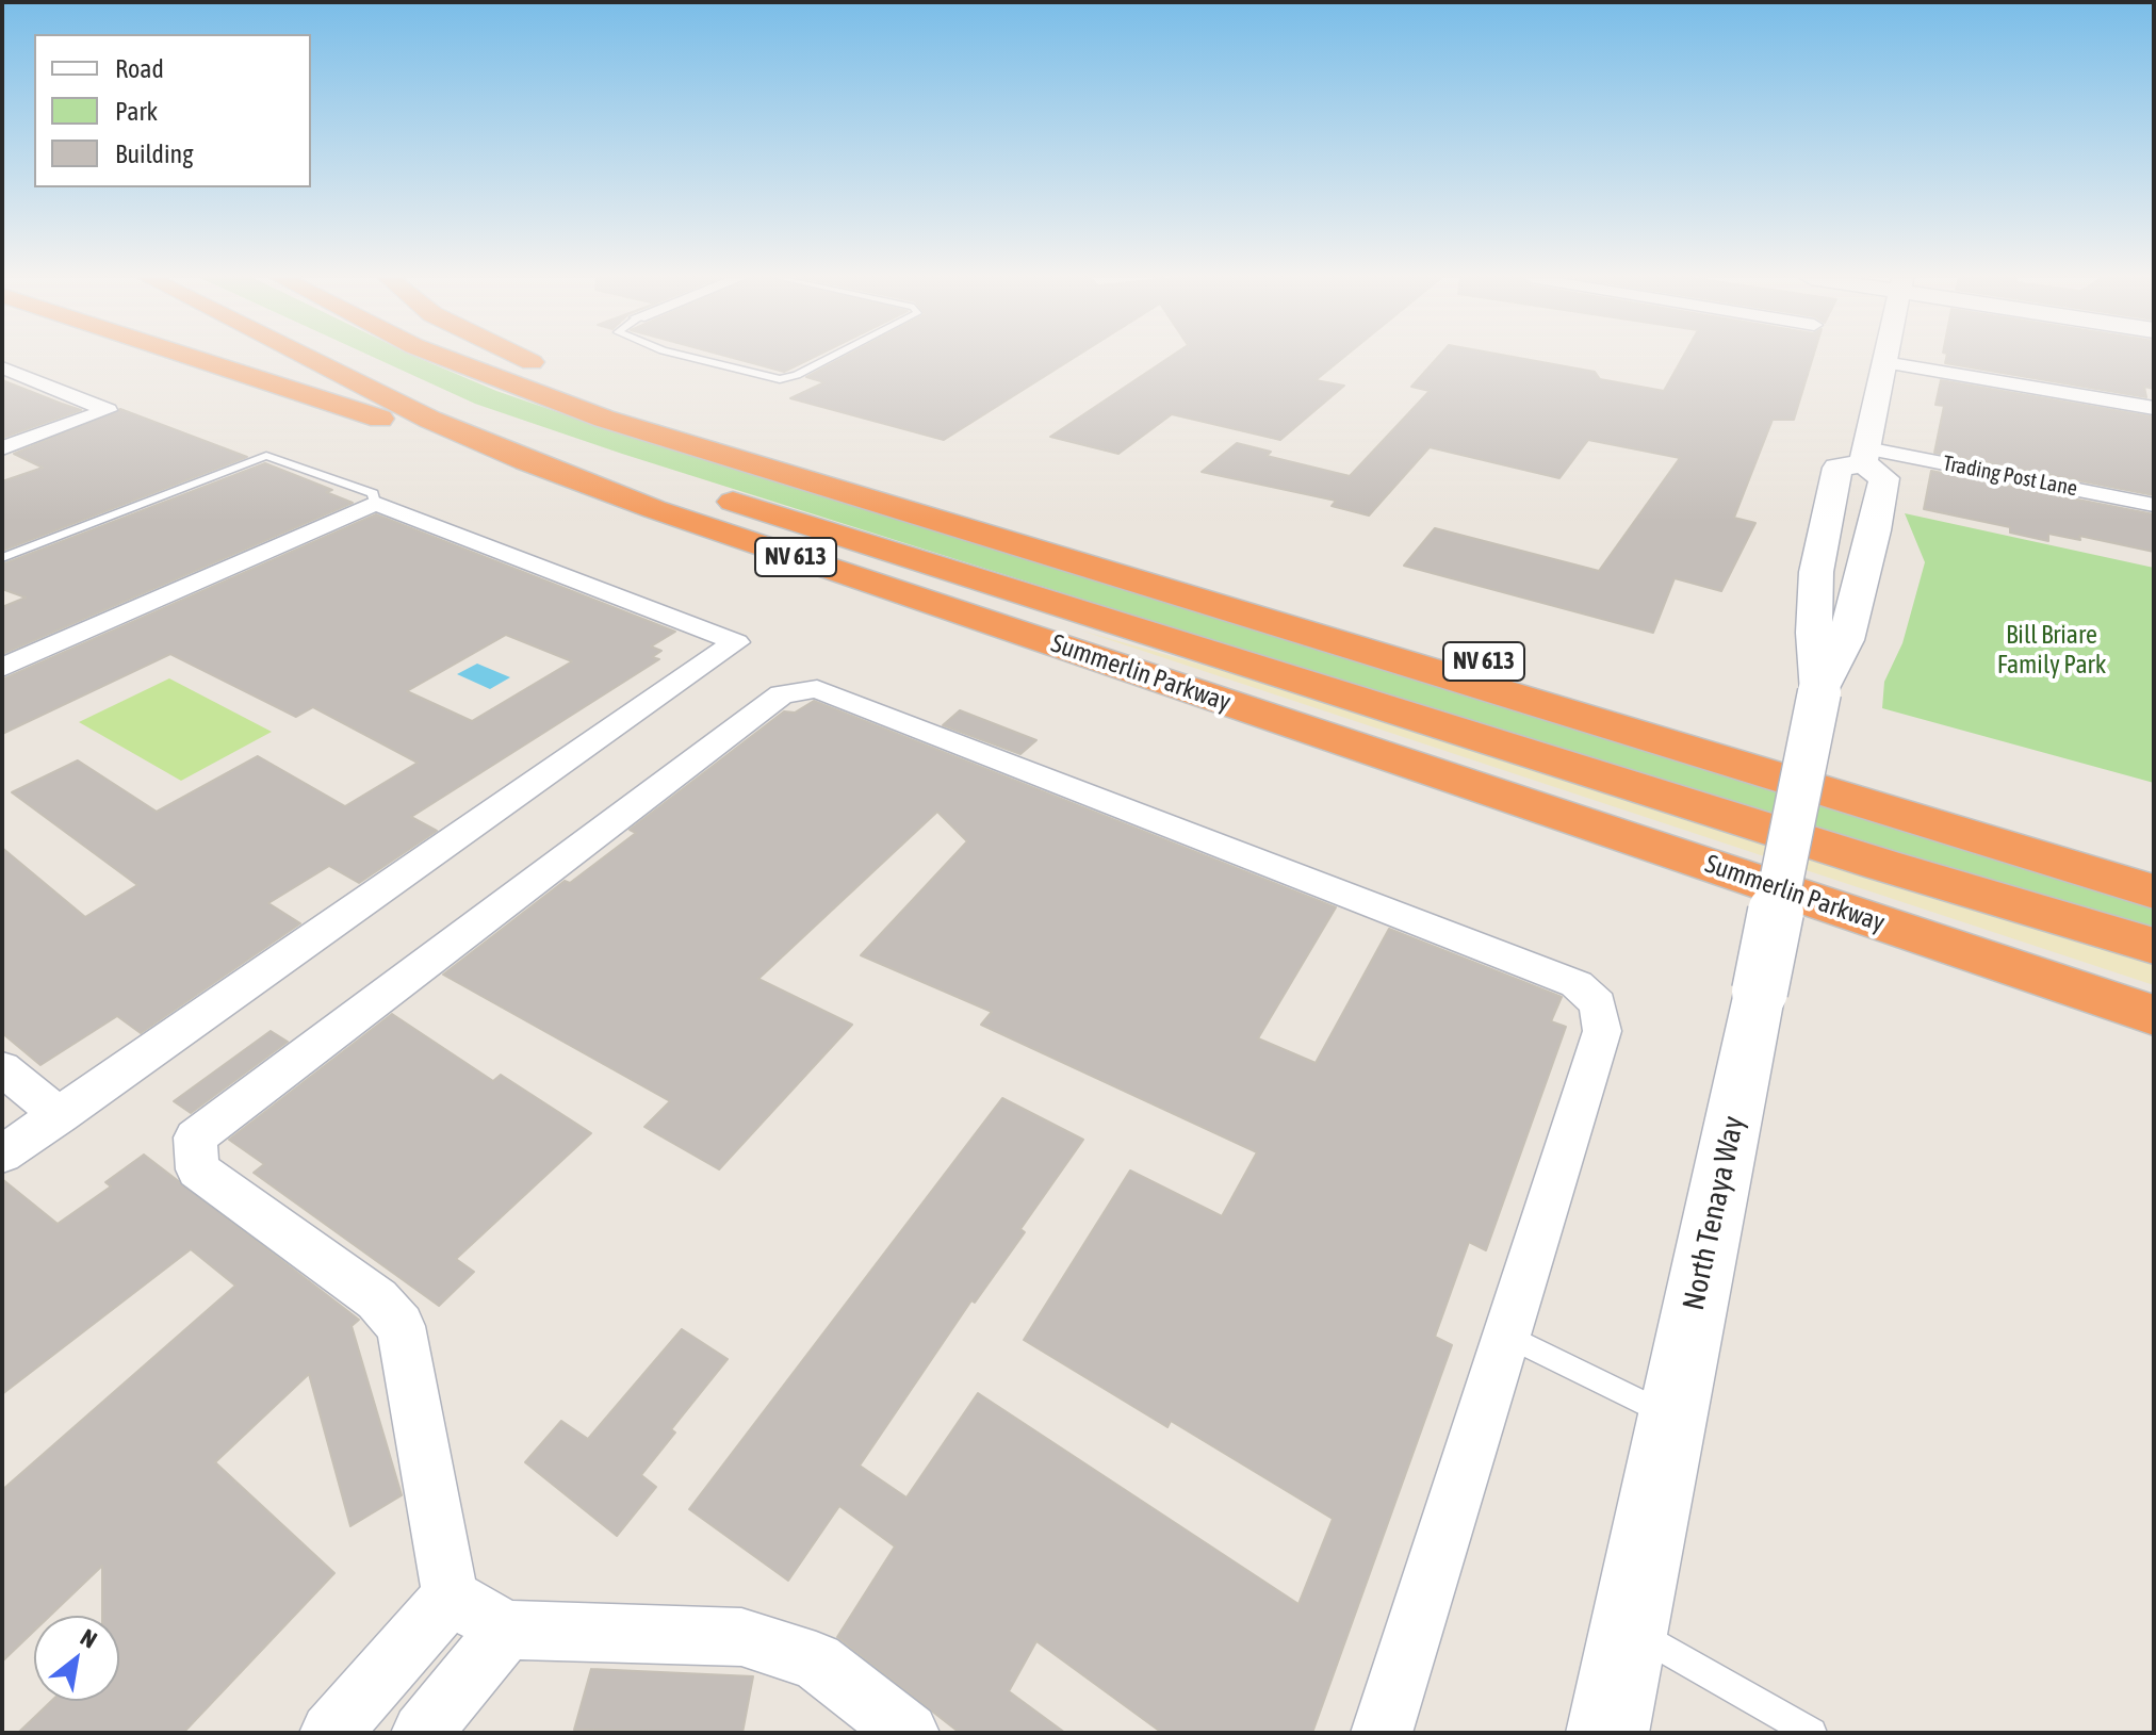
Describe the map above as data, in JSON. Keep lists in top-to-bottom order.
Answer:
{
  "streets": {
    "highway": ["NV 613", "Summerlin Parkway"],
    "main road": ["North Tenaya Way"],
    "street": ["Trading Post Lane"]
  },
  "crossings": [
    ["Trading Post Lane", "North Tenaya Way"]
  ],
  "parks": ["Bill Briare Family Park"],
  "legend": ["Road", "Park", "Building"],
  "north": "top right"
}
